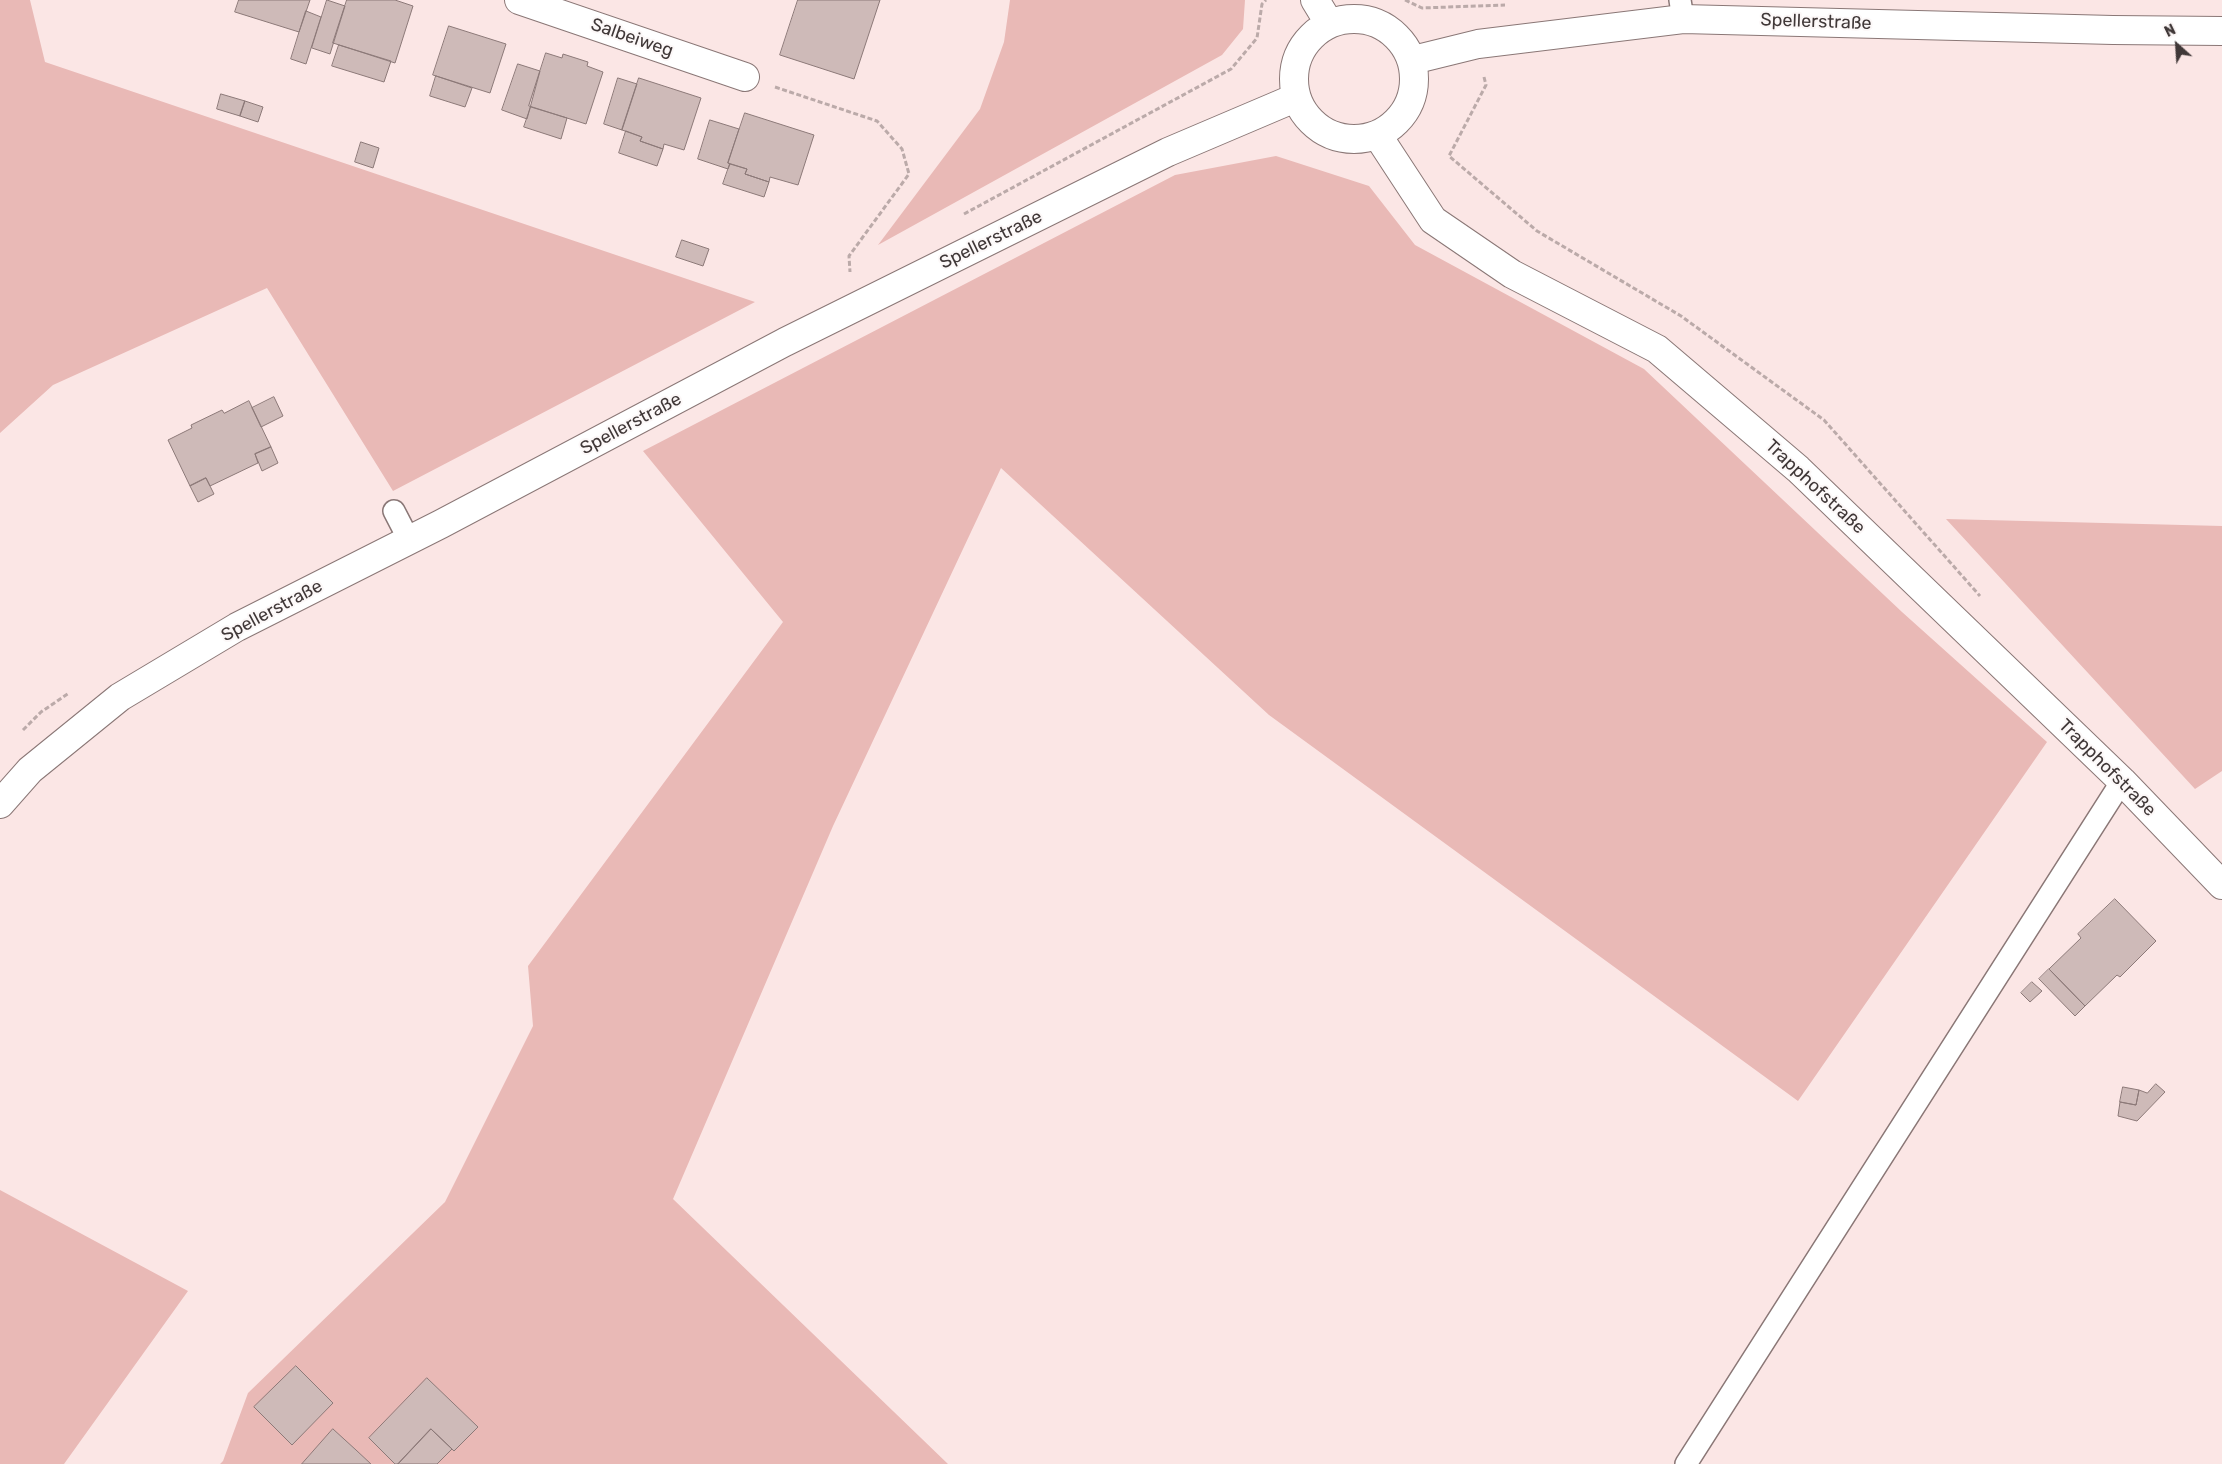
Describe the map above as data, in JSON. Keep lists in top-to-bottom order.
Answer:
{
  "streets": {
    "street": ["Spellerstraße", "Salbeiweg", "Trapphofstraße"]
  },
  "crossings": [
    ["Spellerstraße", "Trapphofstraße"]
  ],
  "north": "top left"
}
